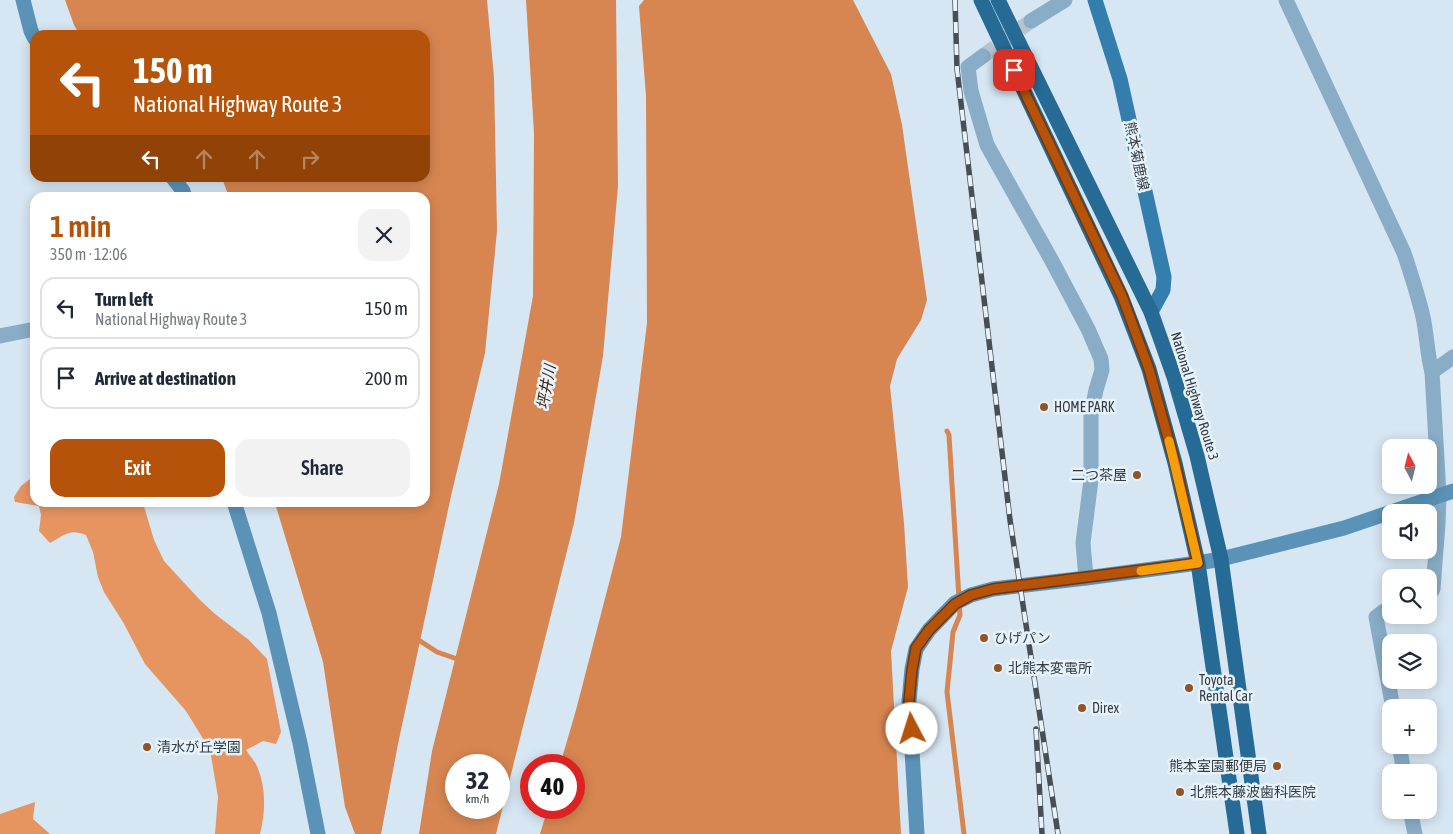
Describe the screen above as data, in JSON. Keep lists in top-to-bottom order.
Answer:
{
  "streets": {
    "highway": ["National Highway Route 3"],
    "main road": ["熊本菊鹿線"]
  },
  "crossings": [
    ["熊本菊鹿線", "National Highway Route 3"]
  ],
  "water": ["坪井川"],
  "places": [
    "HOME PARK",
    "二つ茶屋",
    "ひげパン",
    "北熊本変電所",
    "Toyota Rental Car",
    "Direx",
    "清水が丘学園",
    "熊本室園郵便局",
    "北熊本藤波歯科医院"
  ],
  "north": "top",
  "page": {
    "turn": ["150 m", "National Highway Route 3"],
    "heading": ["1 min", "350 m · 12:06"],
    "list": [
      {
        "name": "Turn left",
        "note": "National Highway Route 3",
        "value": "150 m"
      },
      {
        "name": "Arrive at destination",
        "value": "200 m"
      }
    ],
    "buttons": ["Exit", "Share"],
    "map_buttons": ["+", "−"],
    "speed": "32 km/h",
    "limit": "40"
  }
}
